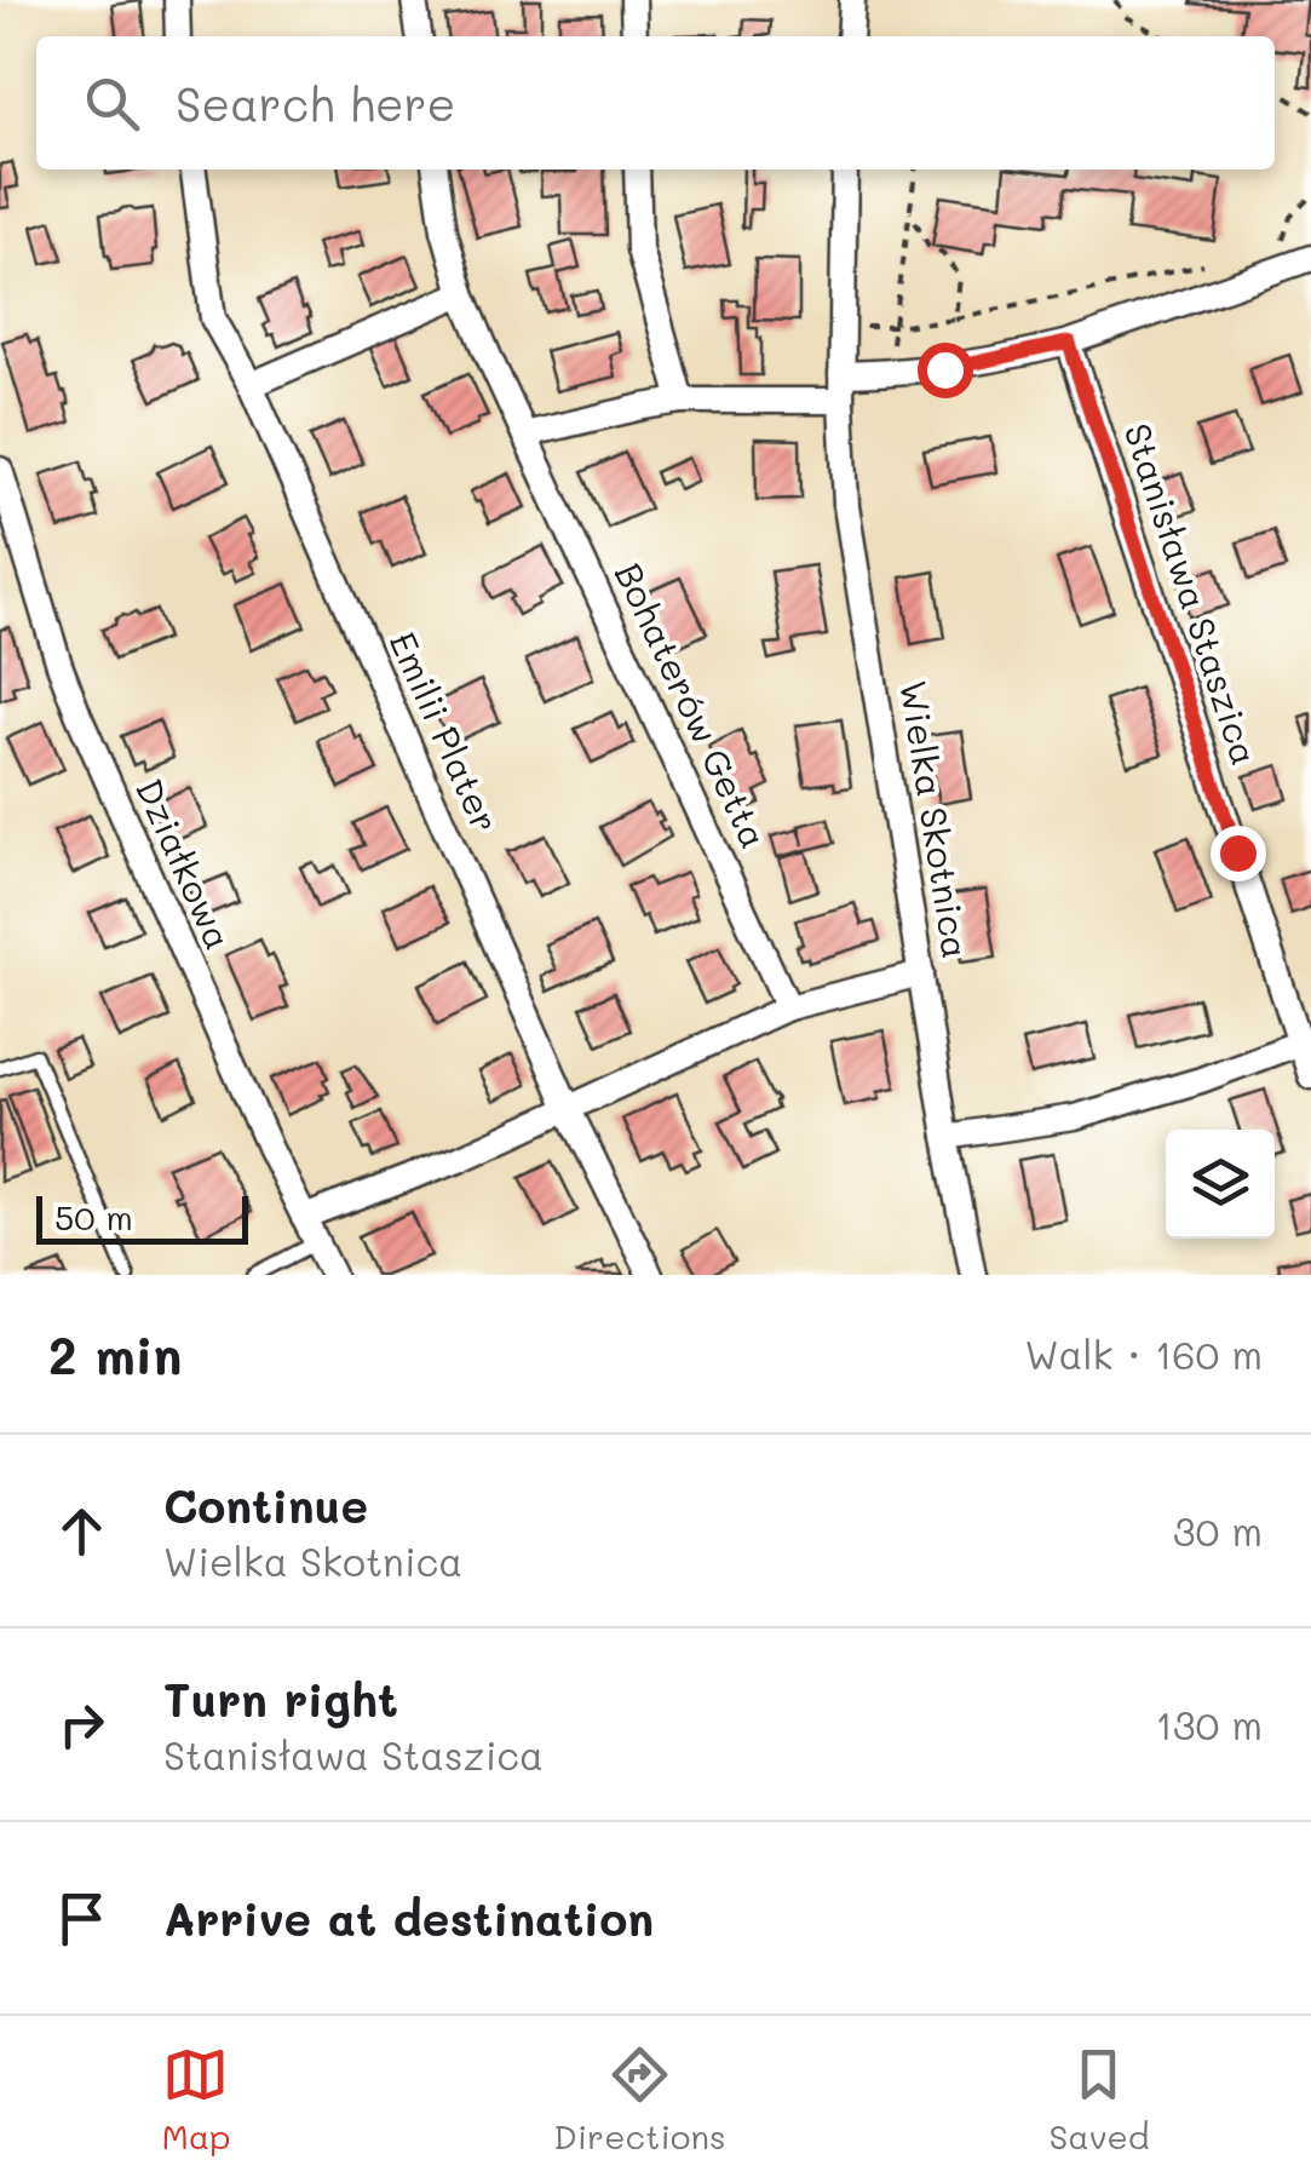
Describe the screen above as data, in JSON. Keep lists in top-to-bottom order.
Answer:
{
  "streets": {
    "street": [
      "Stanisława Staszica",
      "Bohaterów Getta",
      "Emilii Plater",
      "Wielka Skotnica",
      "Działkowa"
    ]
  },
  "scale_bar": "50 m",
  "page": {
    "search": "Search here",
    "scale": "50 m",
    "heading": ["2 min", "Walk · 160 m"],
    "list": [
      ["Continue", "Wielka Skotnica", "30 m"],
      ["Turn right", "Stanisława Staszica", "130 m"],
      "Arrive at destination"
    ],
    "nav": ["Map", "Directions", "Saved"]
  }
}
